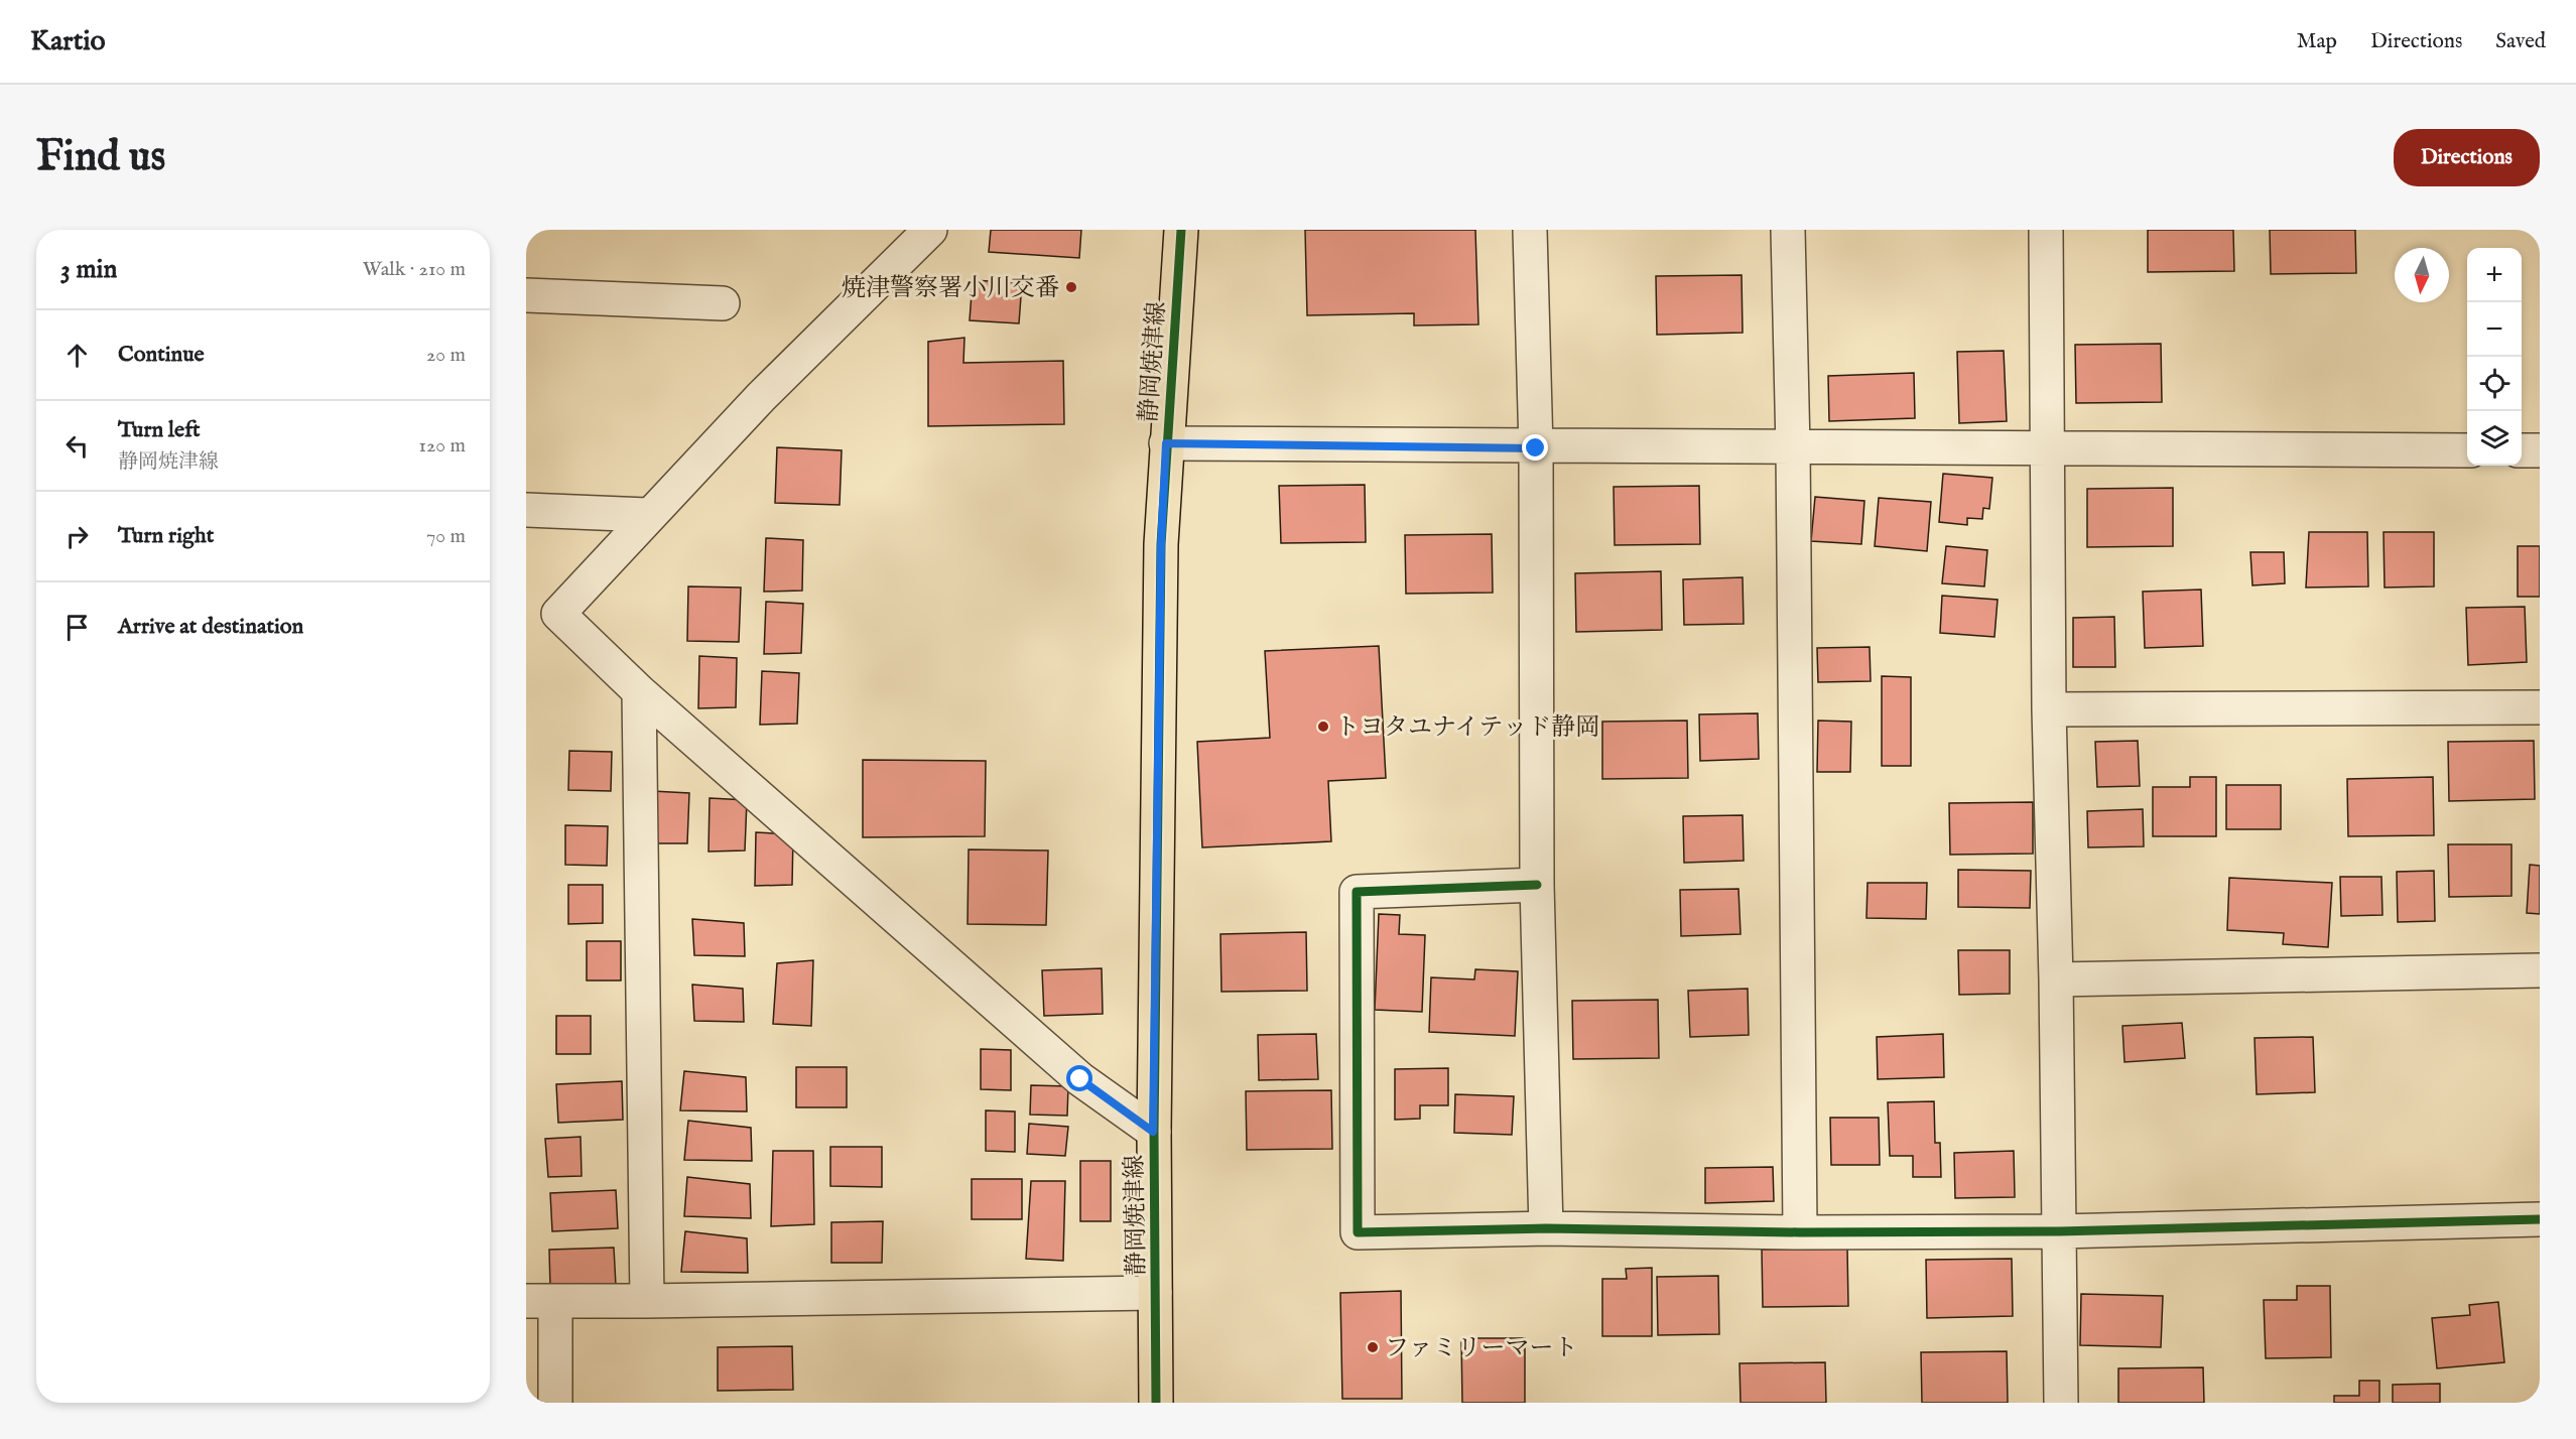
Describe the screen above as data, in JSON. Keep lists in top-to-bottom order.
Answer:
{
  "streets": {
    "main road": ["静岡焼津線"]
  },
  "places": ["焼津警察署小川交番", "トヨタユナイテッド静岡", "ファミリーマート"],
  "north": "bottom",
  "page": {
    "header": "Kartio",
    "nav": ["Map", "Directions", "Saved"],
    "buttons": "Directions",
    "title": "Find us",
    "heading": ["3 min", "Walk · 210 m"],
    "map_buttons": ["+", "−"],
    "list": [
      ["Continue", "20 m"],
      ["Turn left", "静岡焼津線", "120 m"],
      ["Turn right", "70 m"],
      "Arrive at destination"
    ]
  }
}
